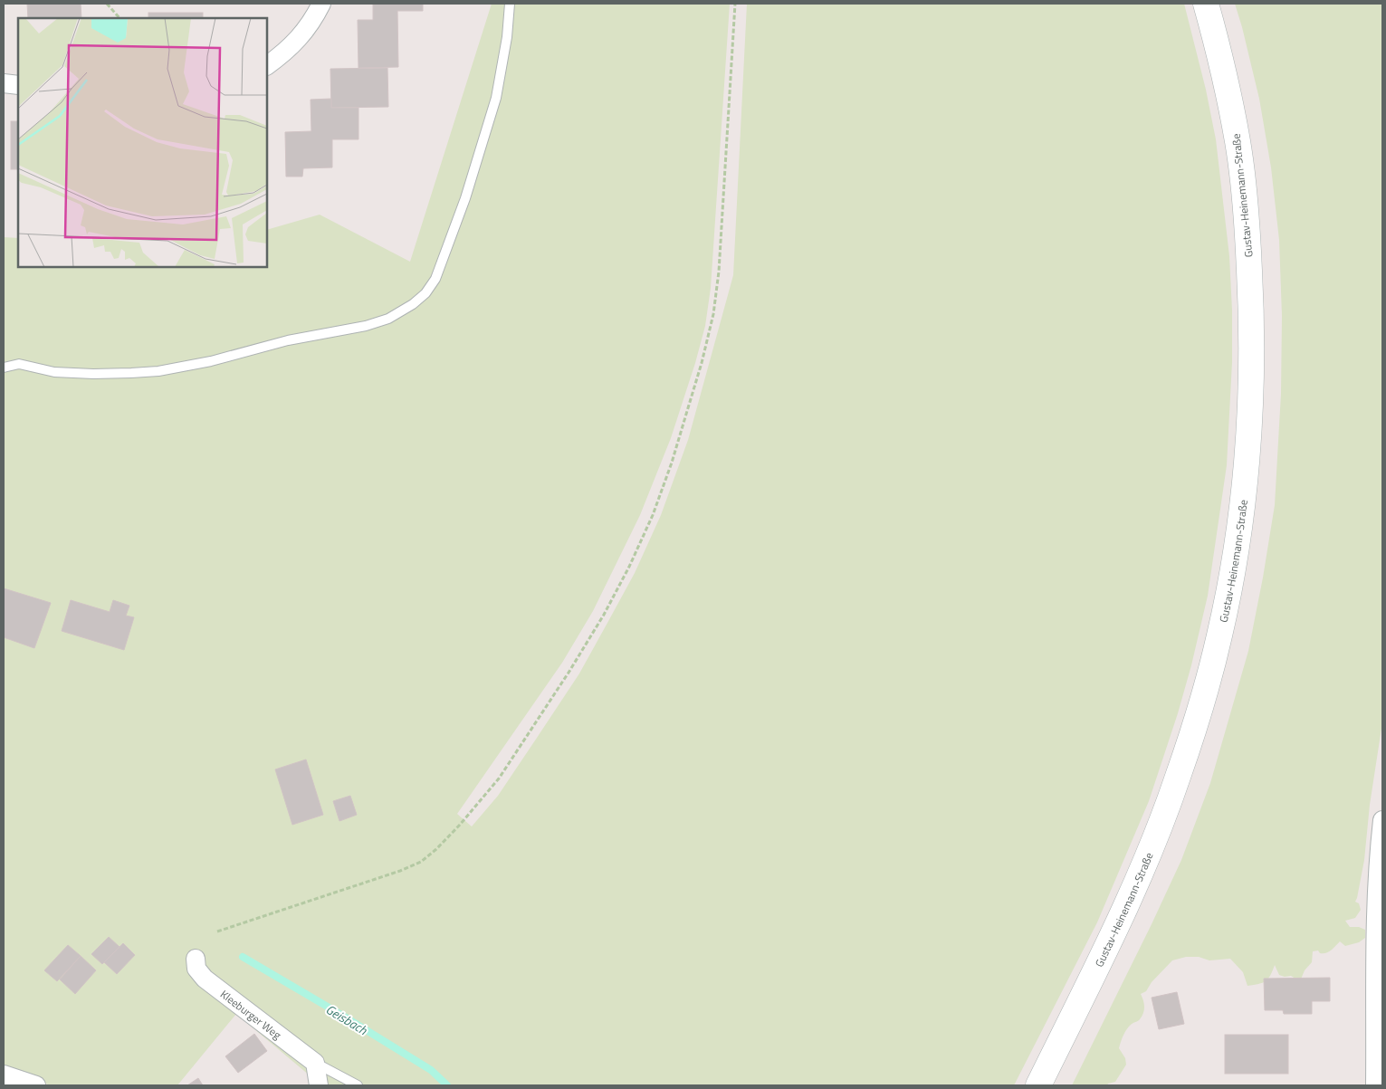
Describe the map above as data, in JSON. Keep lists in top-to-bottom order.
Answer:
{
  "streets": {
    "main road": ["Gustav-Heinemann-Straße"],
    "street": ["Kleeburger Weg"]
  },
  "water": ["Geisbach"]
}
